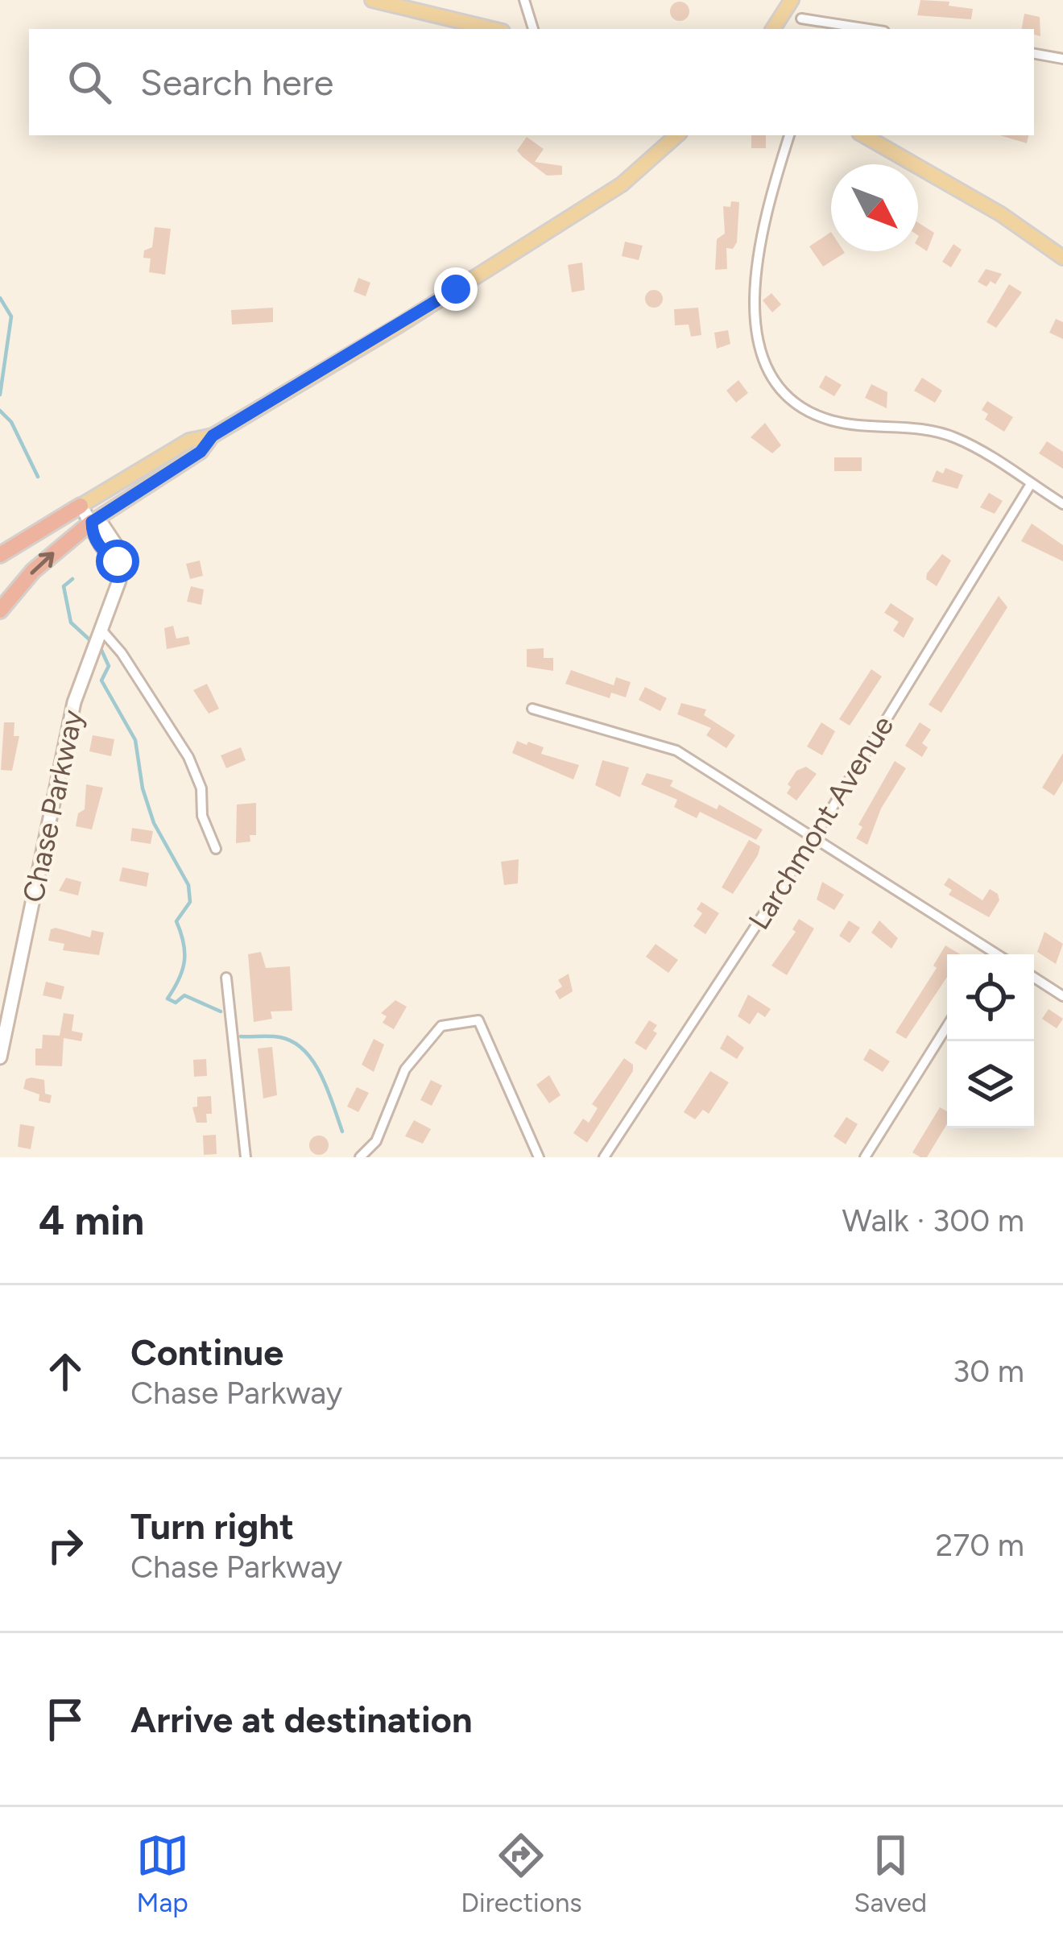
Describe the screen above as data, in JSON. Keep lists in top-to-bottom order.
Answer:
{
  "streets": {
    "main road": ["Chase Parkway"],
    "street": ["Larchmont Avenue"]
  },
  "north": "bottom right",
  "page": {
    "search": "Search here",
    "heading": ["4 min", "Walk · 300 m"],
    "list": [
      ["Continue", "Chase Parkway", "30 m"],
      ["Turn right", "Chase Parkway", "270 m"],
      "Arrive at destination"
    ],
    "nav": ["Map", "Directions", "Saved"]
  }
}
